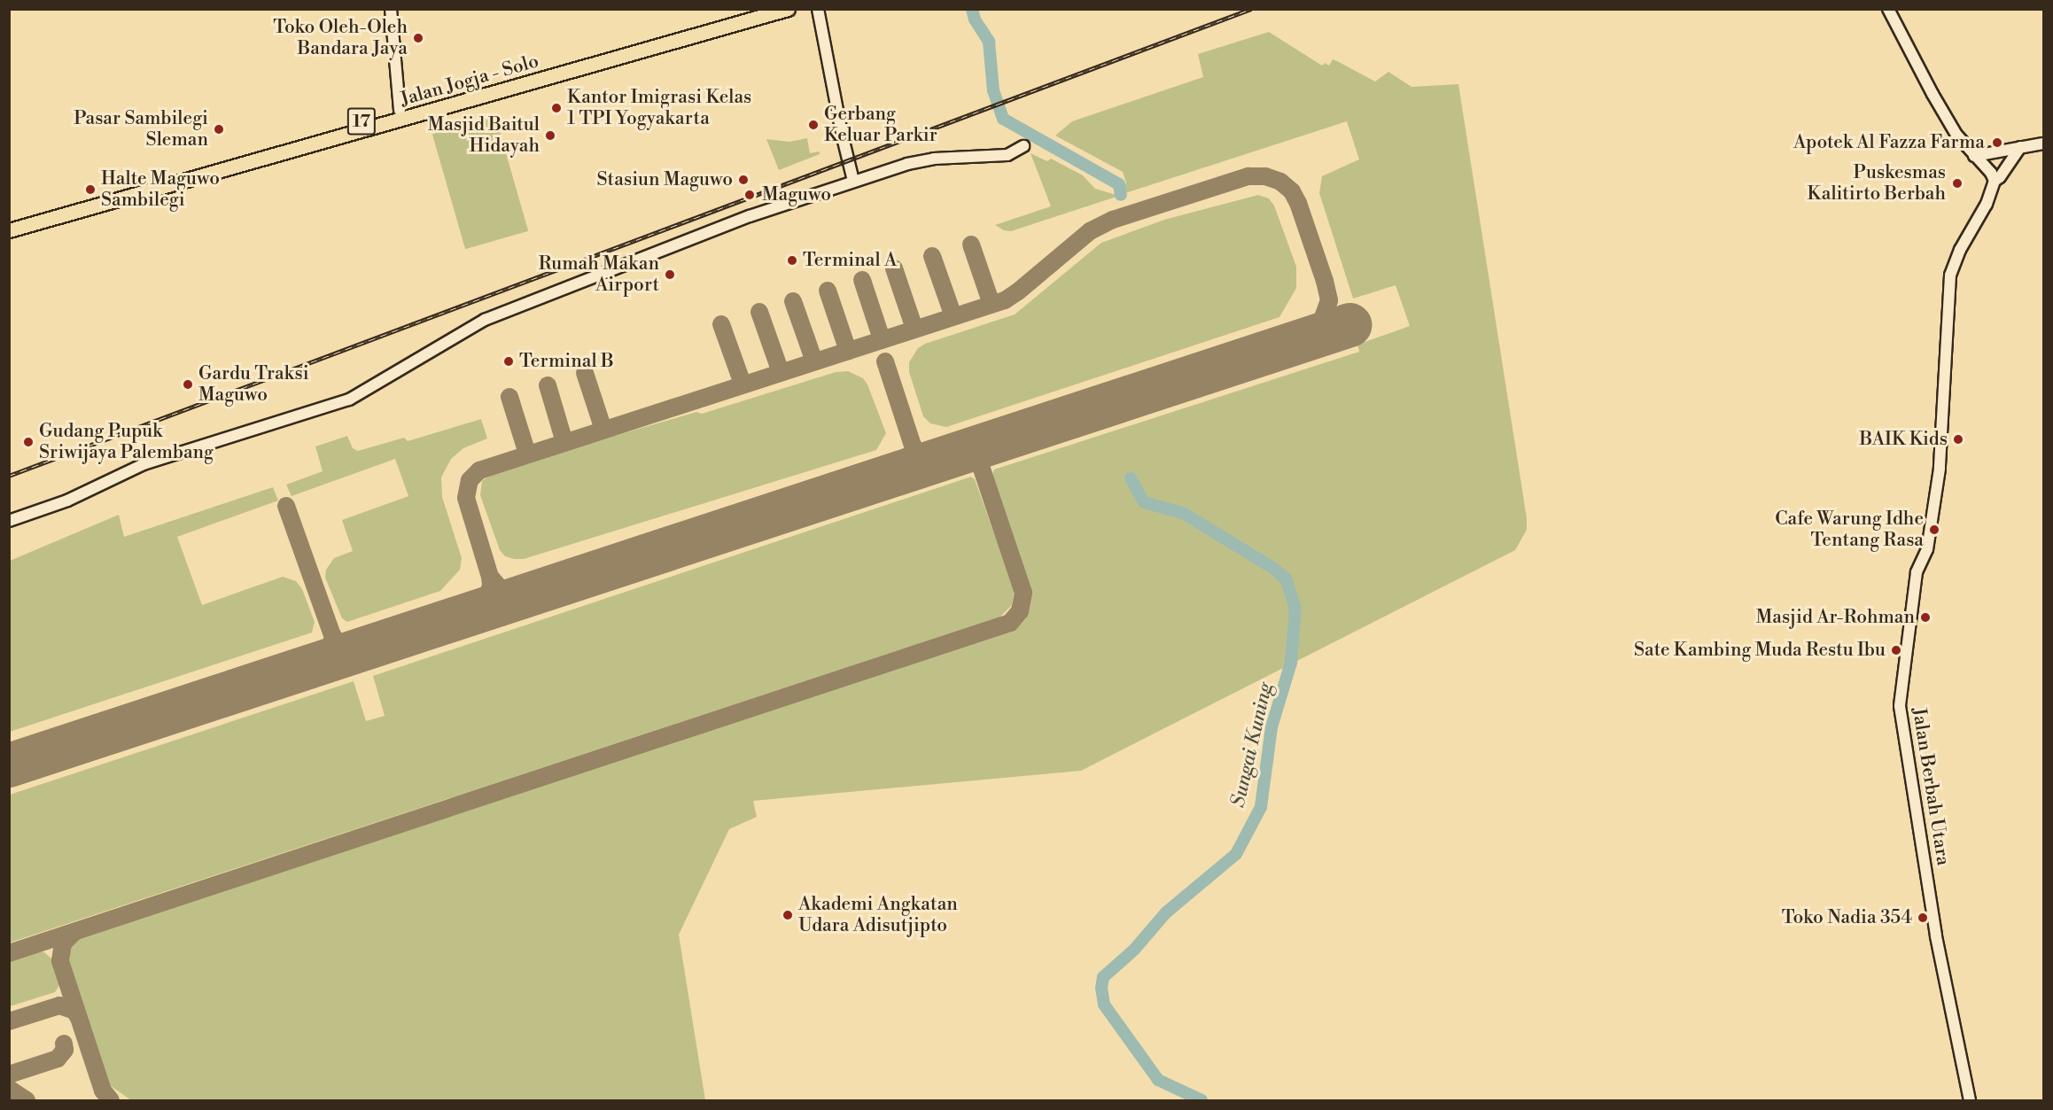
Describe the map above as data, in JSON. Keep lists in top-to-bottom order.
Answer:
{
  "streets": {
    "highway": ["Jalan Jogja - Solo", "17"],
    "street": ["Jalan Berbah Utara"]
  },
  "water": ["Sungai Kuning"],
  "places": [
    "Toko Oleh-Oleh Bandara Jaya",
    "Kantor Imigrasi Kelas 1 TPI Yogyakarta",
    "Gerbang Keluar Parkir",
    "Pasar Sambilegi Sleman",
    "Masjid Baitul Hidayah",
    "Apotek Al Fazza Farma",
    "Stasiun Maguwo",
    "Puskesmas Kalitirto Berbah",
    "Halte Maguwo Sambilegi",
    "Maguwo",
    "Terminal A",
    "Rumah Makan Airport",
    "Terminal B",
    "Gardu Traksi Maguwo",
    "BAIK Kids",
    "Gudang Pupuk Sriwijaya Palembang",
    "Cafe Warung Idhe Tentang Rasa",
    "Masjid Ar-Rohman",
    "Sate Kambing Muda Restu Ibu",
    "Akademi Angkatan Udara Adisutjipto",
    "Toko Nadia 354"
  ]
}
